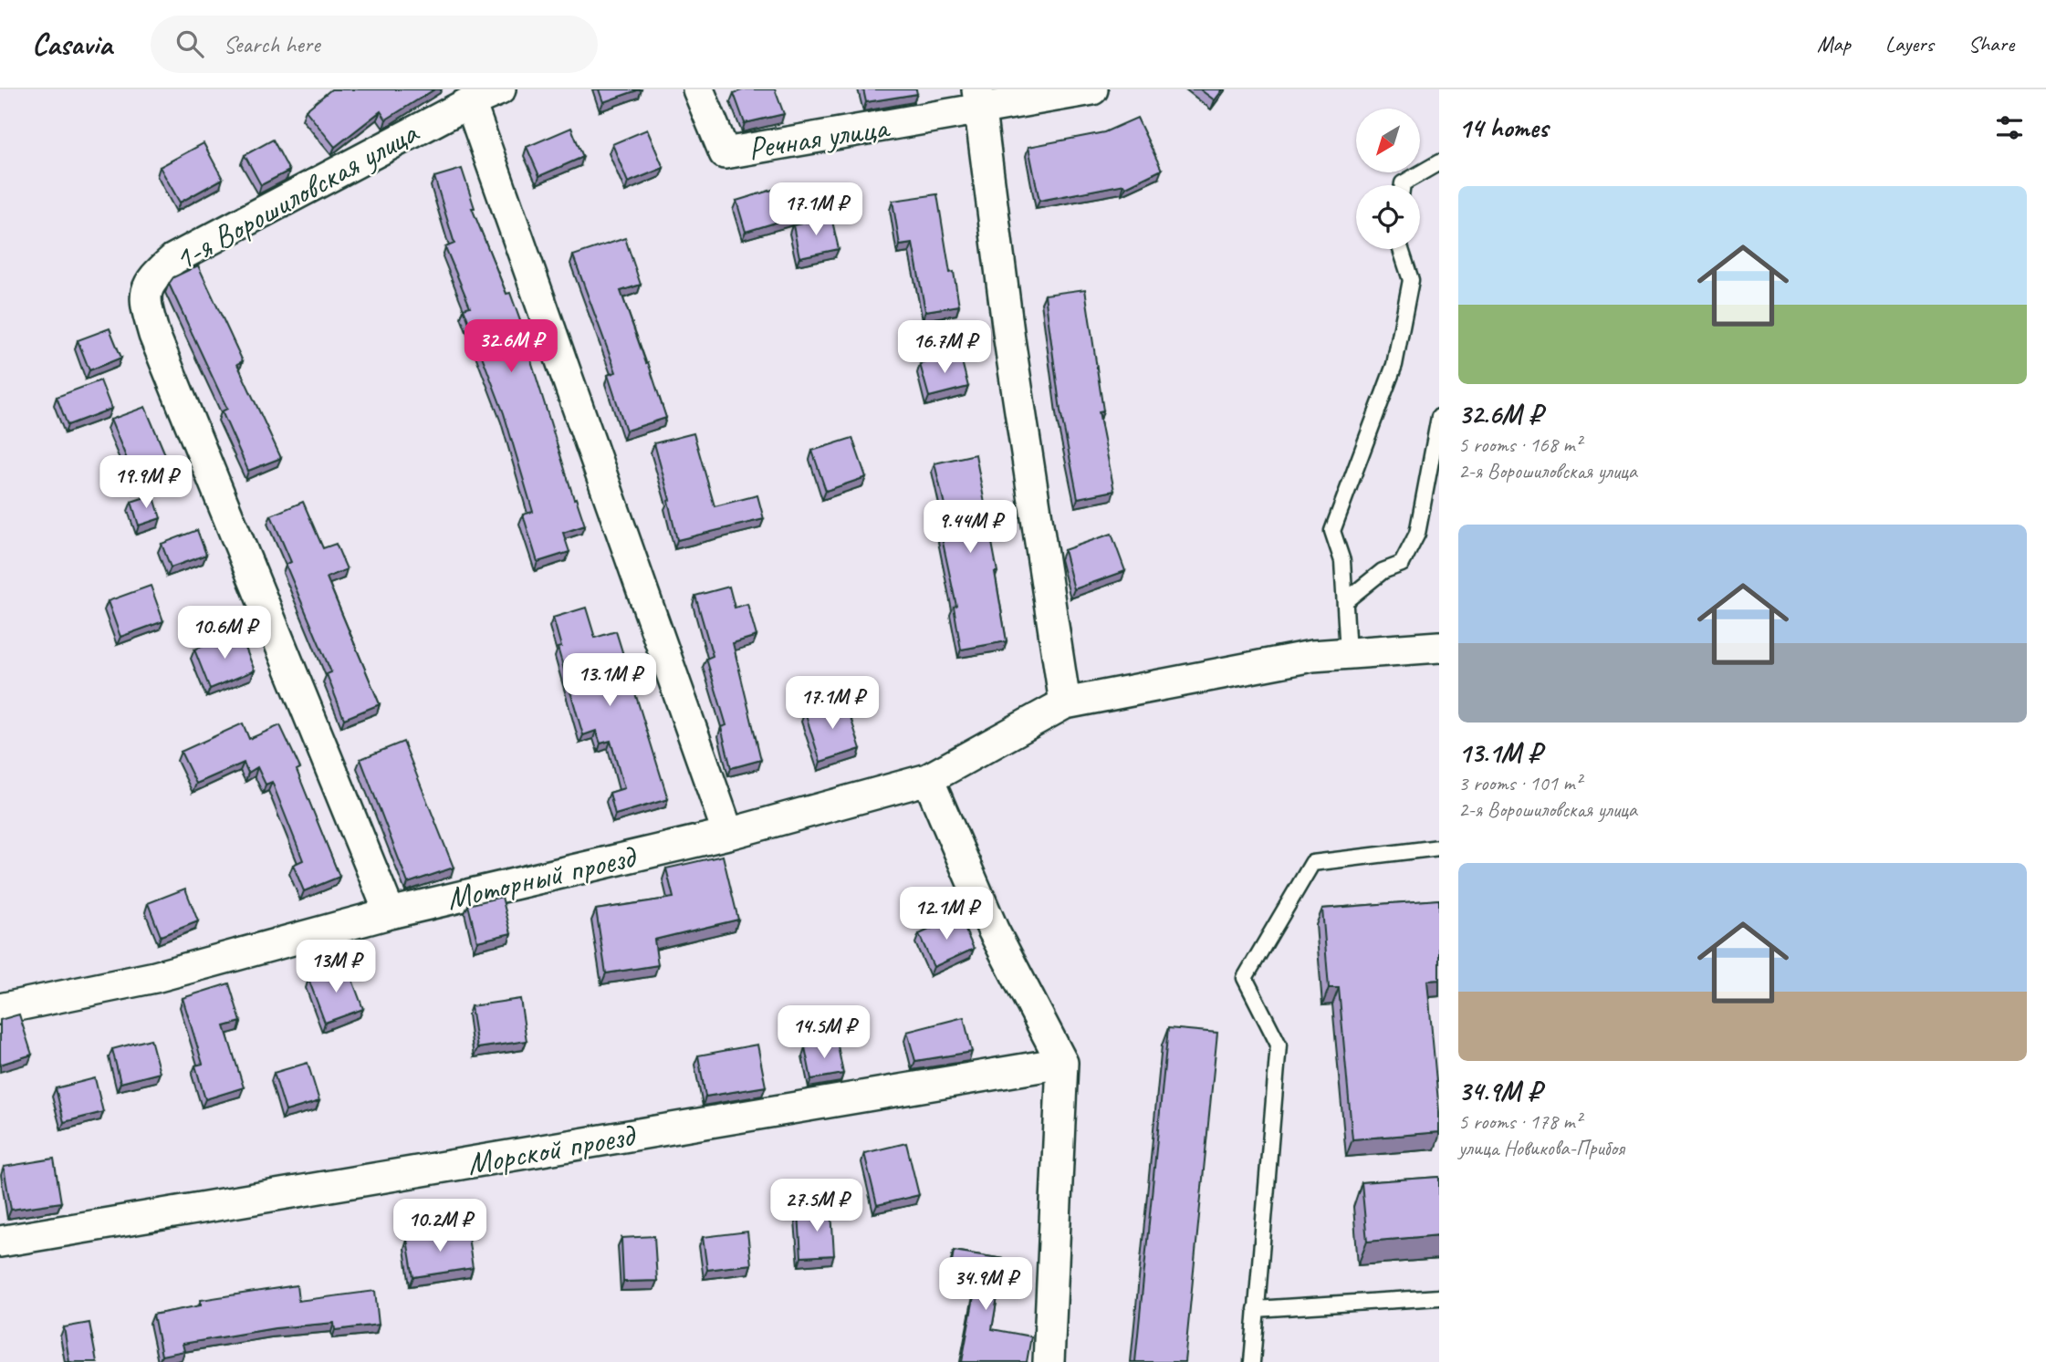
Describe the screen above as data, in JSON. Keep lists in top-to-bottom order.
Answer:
{
  "streets": {
    "street": [
      "Речная улица",
      "1-я Ворошиловская улица",
      "Моторный проезд",
      "Морской проезд"
    ]
  },
  "crossings": [
    ["1-я Ворошиловская улица", "Моторный проезд"]
  ],
  "north": "bottom left",
  "page": {
    "header": "Casavia",
    "search": "Search here",
    "nav": ["Map", "Layers", "Share"],
    "heading": "14 homes",
    "list": [
      {
        "name": "32.6M ₽",
        "note": "5 rooms · 168 m² · 2-я Ворошиловская улица"
      },
      {
        "name": "13.1M ₽",
        "note": "3 rooms · 101 m² · 2-я Ворошиловская улица"
      },
      {
        "name": "34.9M ₽",
        "note": "5 rooms · 178 m² · улица Новикова-Прибоя"
      }
    ],
    "price": [
      "17.1M ₽",
      "32.6M ₽",
      "16.7M ₽",
      "19.9M ₽",
      "9.44M ₽",
      "10.6M ₽",
      "13.1M ₽",
      "17.1M ₽",
      "12.1M ₽",
      "13M ₽",
      "14.5M ₽",
      "27.5M ₽",
      "10.2M ₽",
      "34.9M ₽"
    ]
  }
}
